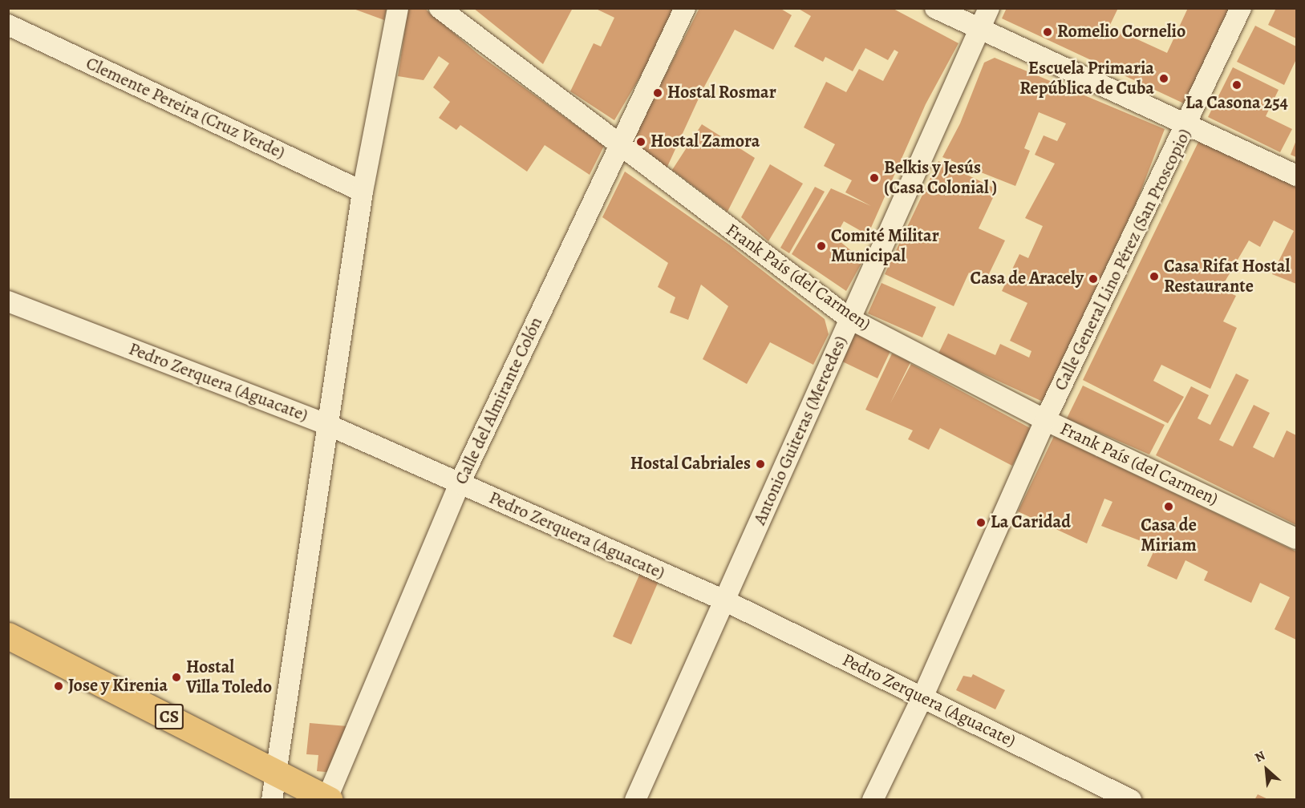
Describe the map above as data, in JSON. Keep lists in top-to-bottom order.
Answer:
{
  "streets": {
    "main road": ["CS"],
    "street": [
      "Clemente Pereira (Cruz Verde)",
      "Calle General Lino Pérez (San Proscopio)",
      "Frank País (del Carmen)",
      "Pedro Zerquera (Aguacate)",
      "Calle del Almirante Colón",
      "Antonio Guiteras (Mercedes)"
    ]
  },
  "crossings": [
    ["Calle General Lino Pérez (San Proscopio)", "Frank País (del Carmen)"],
    ["Calle General Lino Pérez (San Proscopio)", "Pedro Zerquera (Aguacate)"],
    ["Frank País (del Carmen)", "Calle del Almirante Colón"],
    ["Frank País (del Carmen)", "Antonio Guiteras (Mercedes)"],
    ["Pedro Zerquera (Aguacate)", "Calle del Almirante Colón"],
    ["Pedro Zerquera (Aguacate)", "Antonio Guiteras (Mercedes)"],
    ["Calle del Almirante Colón", "CS"]
  ],
  "places": [
    "Romelio Cornelio",
    "Escuela Primaria República de Cuba",
    "La Casona 254",
    "Hostal Rosmar",
    "Hostal Zamora",
    "Belkis y Jesús (Casa Colonial )",
    "Comité Militar Municipal",
    "Casa Rifat Hostal Restaurante",
    "Casa de Aracely",
    "Hostal Cabriales",
    "Casa de Miriam",
    "La Caridad",
    "Hostal Villa Toledo",
    "Jose y Kirenia"
  ],
  "north": "top left"
}
